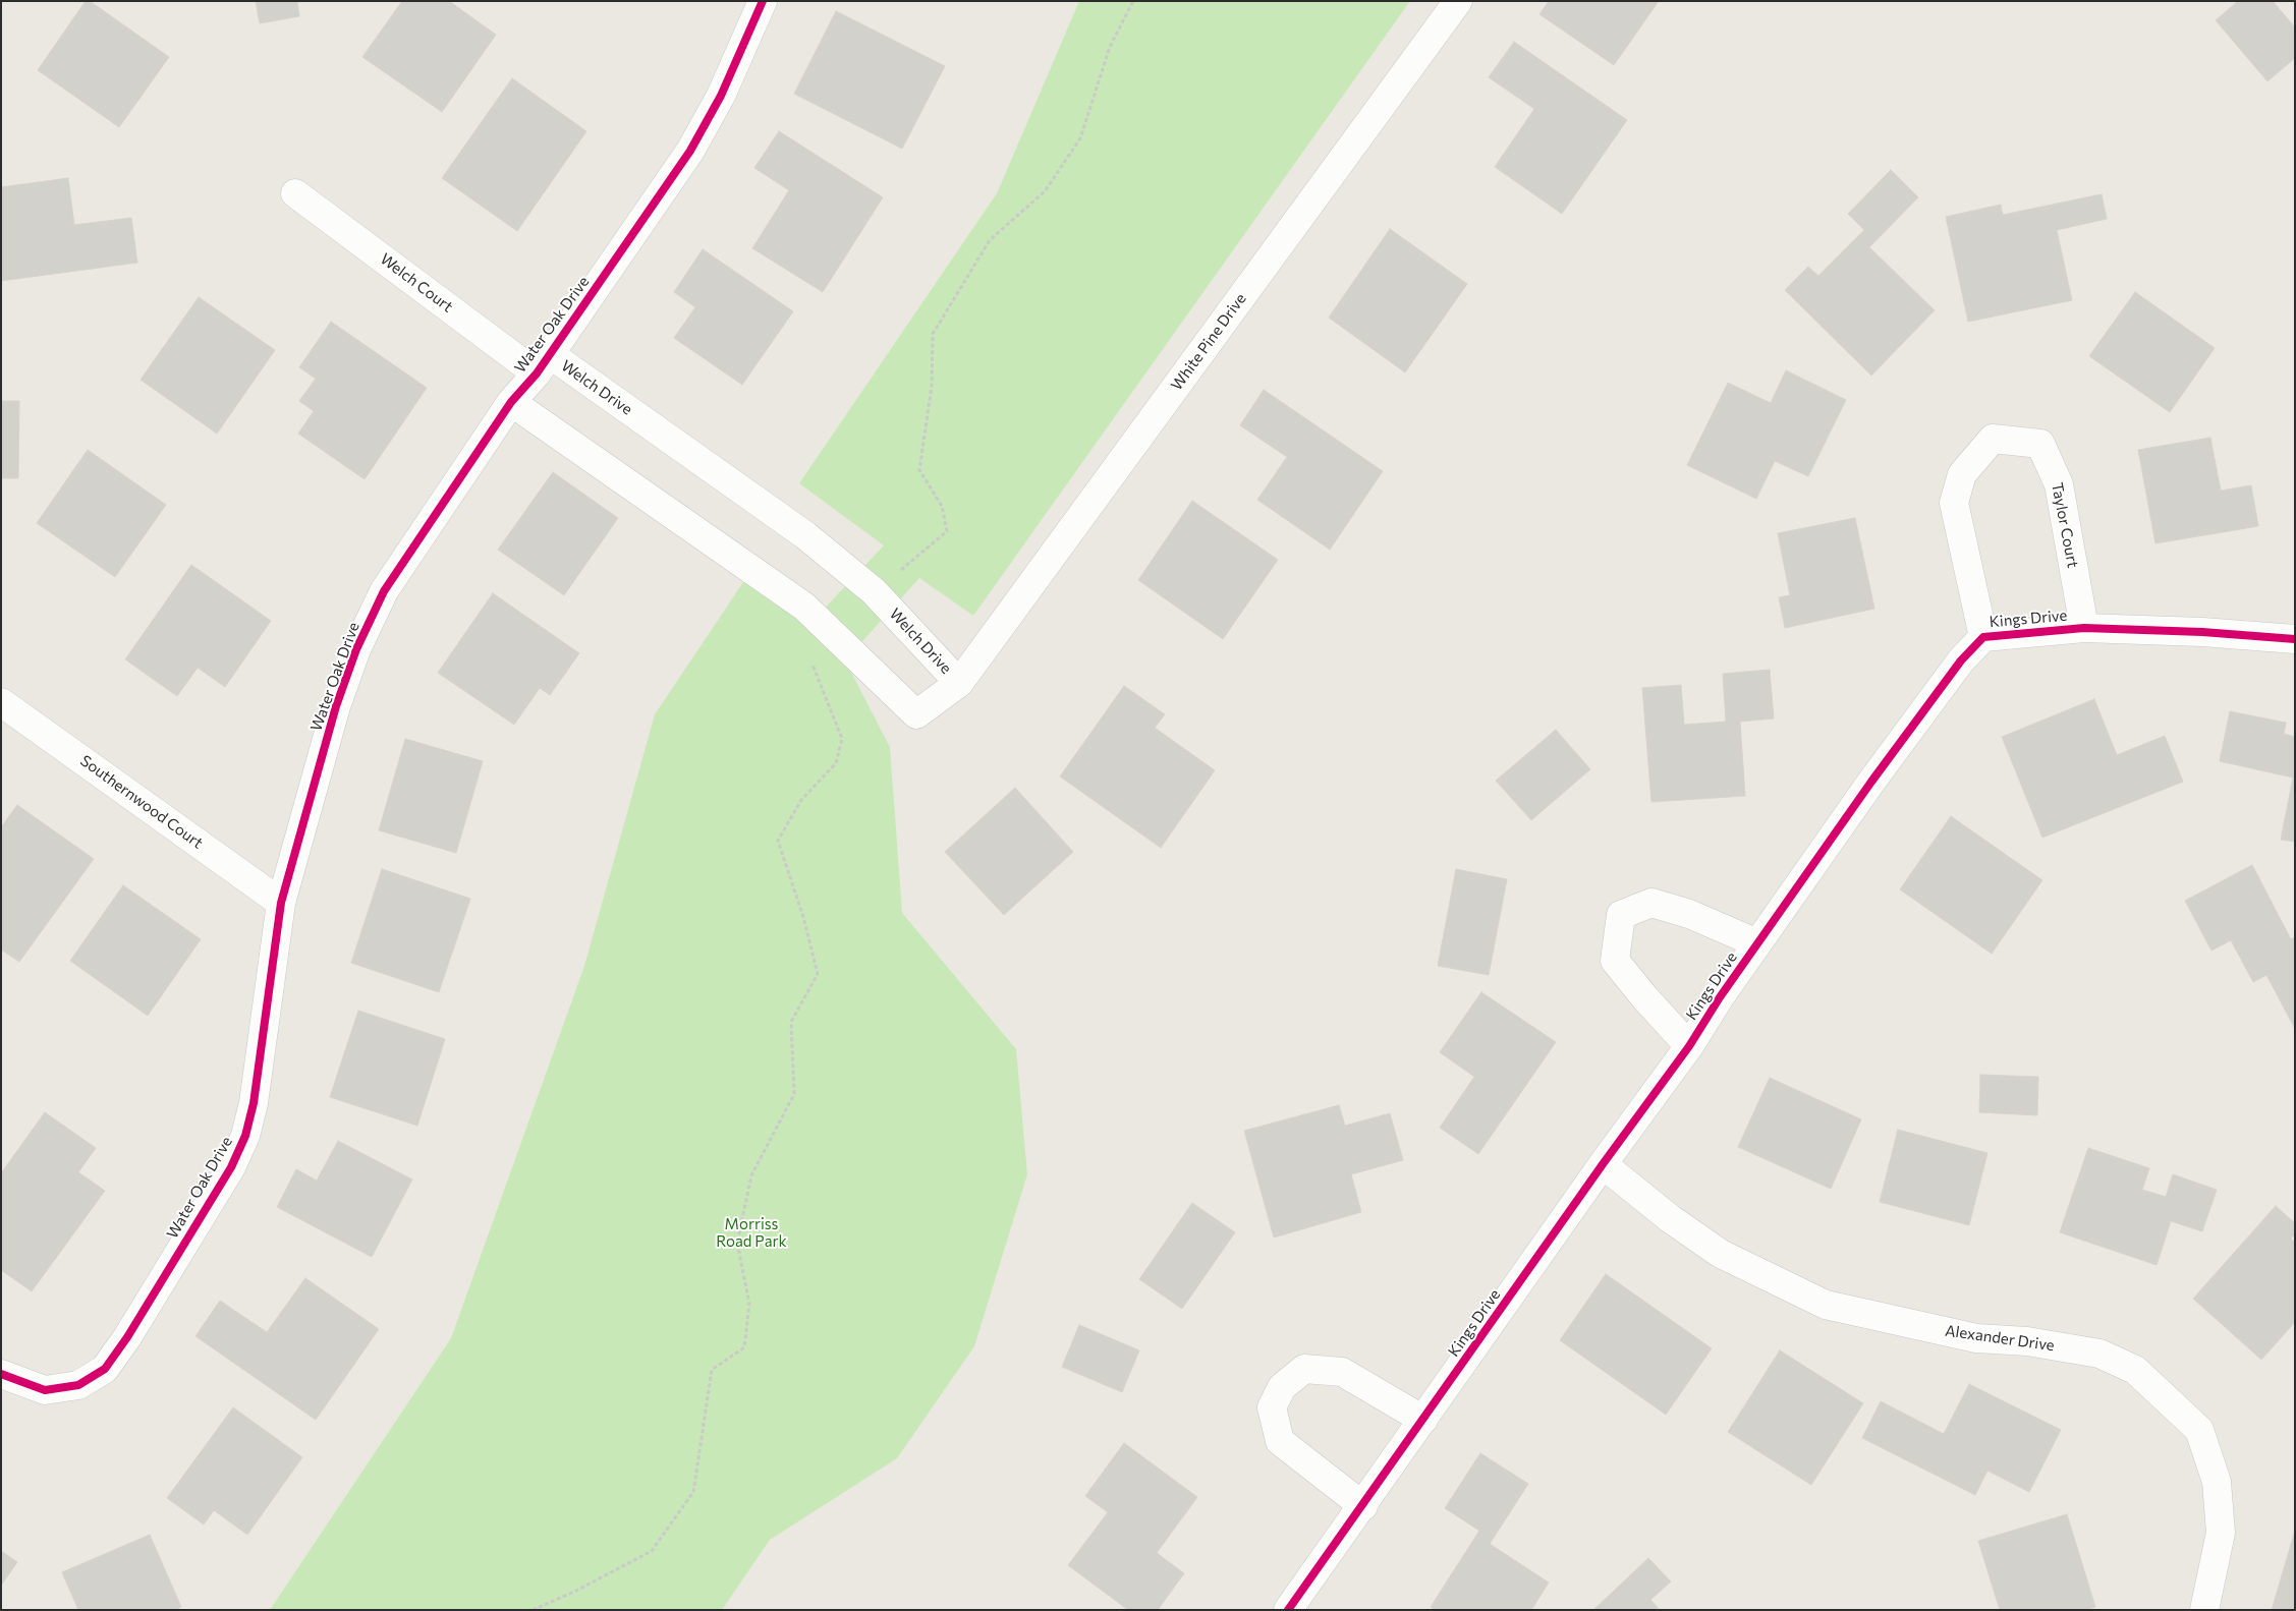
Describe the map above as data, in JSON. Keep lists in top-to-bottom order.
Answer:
{
  "streets": {
    "street": [
      "Welch Court",
      "Water Oak Drive",
      "White Pine Drive",
      "Welch Drive",
      "Taylor Court",
      "Kings Drive",
      "Southernwood Court",
      "Alexander Drive"
    ]
  },
  "crossings": [
    ["Welch Court", "Water Oak Drive"],
    ["Welch Court", "Welch Drive"],
    ["Water Oak Drive", "Welch Drive"],
    ["Water Oak Drive", "Southernwood Court"],
    ["White Pine Drive", "Welch Drive"],
    ["Taylor Court", "Kings Drive"],
    ["Kings Drive", "Alexander Drive"]
  ],
  "parks": ["Morriss Road Park"]
}
